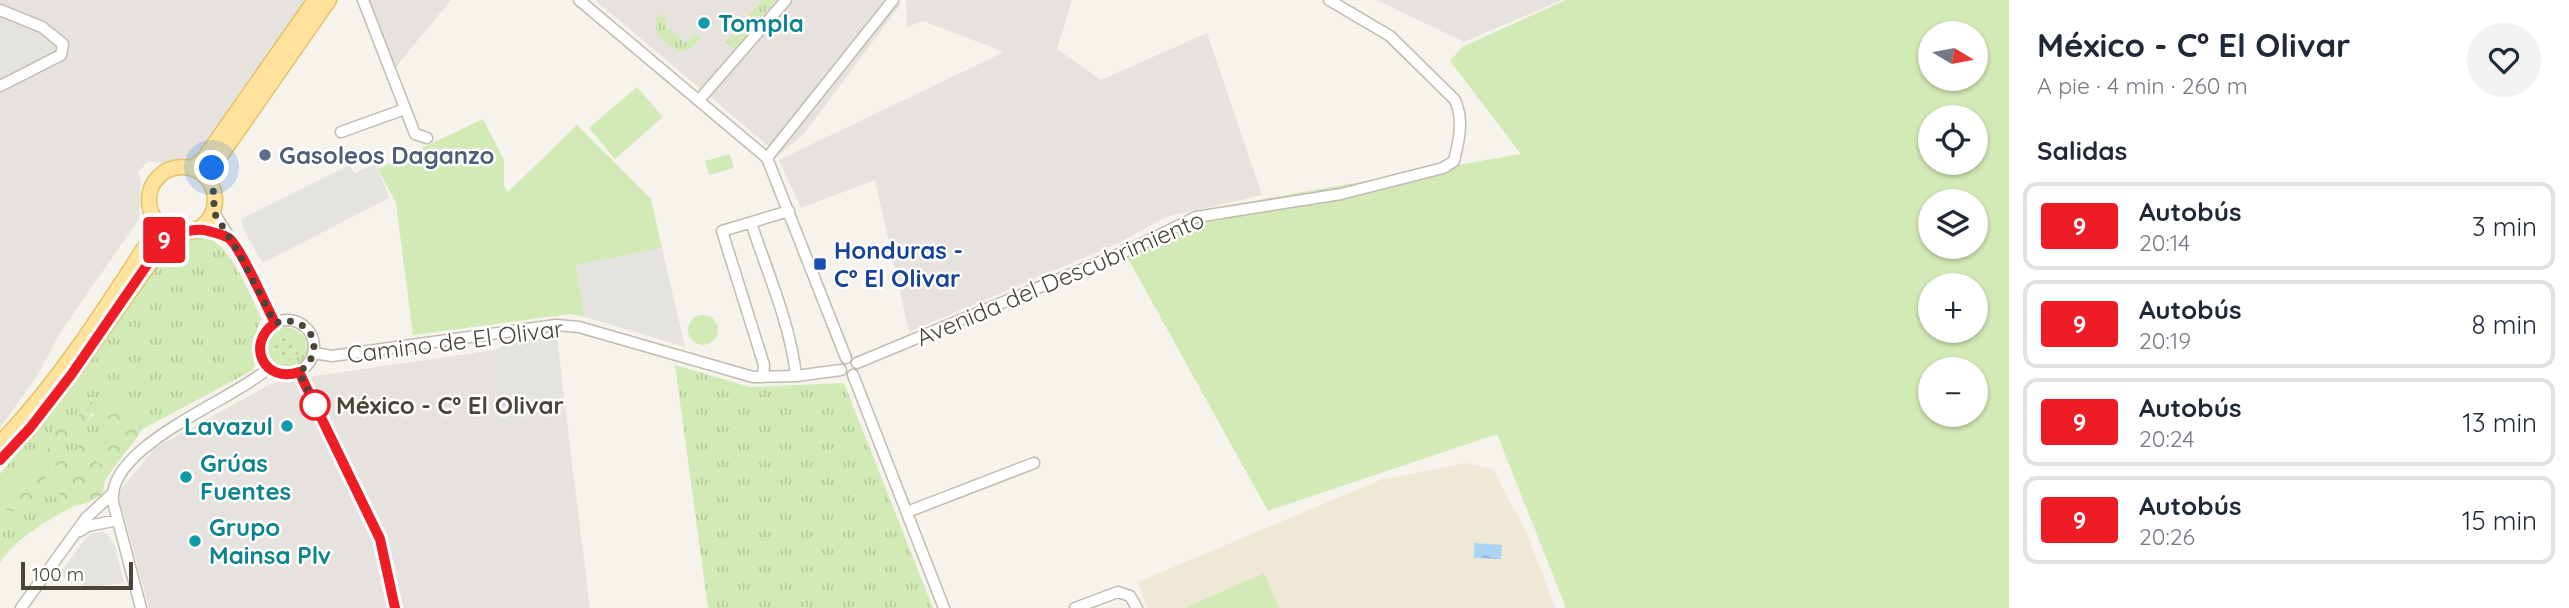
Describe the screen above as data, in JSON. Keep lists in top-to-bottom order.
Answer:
{
  "streets": {
    "street": ["Avenida del Descubrimiento", "Camino de El Olivar"]
  },
  "crossings": [
    ["Avenida del Descubrimiento", "Camino de El Olivar"]
  ],
  "places": {
    "other": [
      "Tompla",
      "Gasoleos Daganzo",
      "México - Cº El Olivar",
      "Lavazul",
      "Grúas Fuentes",
      "Grupo Mainsa Plv"
    ],
    "transit": ["Honduras - Cº El Olivar"]
  },
  "lines": ["bus line 9"],
  "scale_bar": "100 m",
  "north": "right",
  "page": {
    "on_map": "9",
    "heading": [
      ["México - Cº El Olivar", "A pie · 4 min · 260 m"],
      "Salidas"
    ],
    "map_buttons": ["+", "−"],
    "list": [
      {
        "mark": "9",
        "name": "Autobús",
        "note": "20:14",
        "value": "3 min"
      },
      {
        "mark": "9",
        "name": "Autobús",
        "note": "20:19",
        "value": "8 min"
      },
      {
        "mark": "9",
        "name": "Autobús",
        "note": "20:24",
        "value": "13 min"
      },
      {
        "mark": "9",
        "name": "Autobús",
        "note": "20:26",
        "value": "15 min"
      }
    ],
    "scale": "100 m"
  }
}
